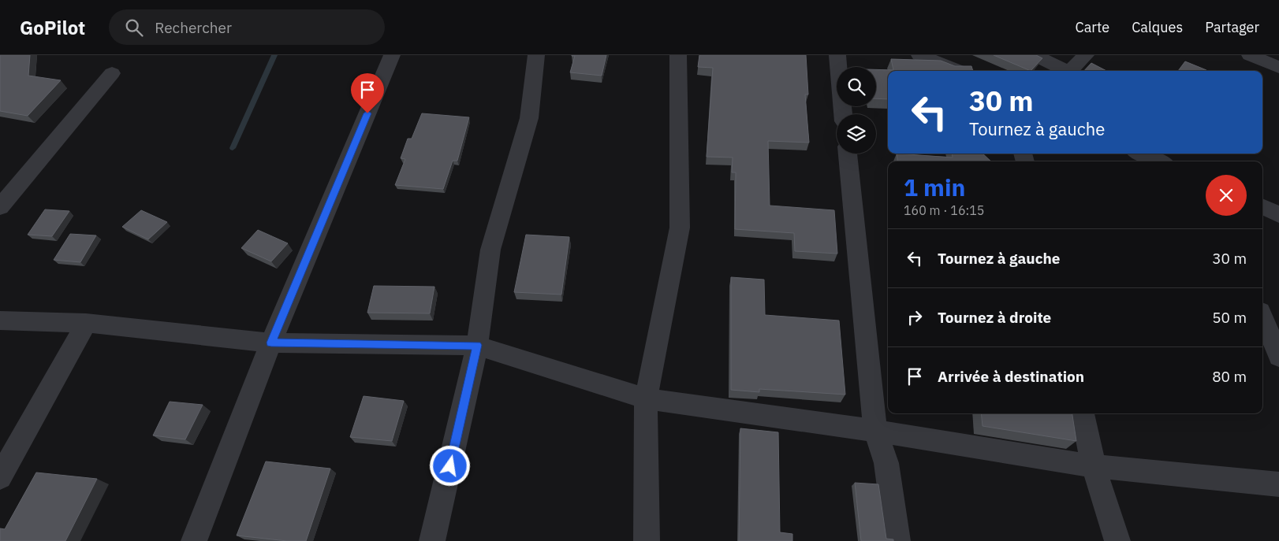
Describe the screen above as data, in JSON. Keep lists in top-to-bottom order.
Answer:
{
  "page": {
    "header": "GoPilot",
    "search": "Rechercher",
    "nav": ["Carte", "Calques", "Partager"],
    "turn": ["30 m", "Tournez à gauche"],
    "heading": ["1 min", "160 m · 16:15"],
    "list": [
      {
        "name": "Tournez à gauche",
        "value": "30 m"
      },
      {
        "name": "Tournez à droite",
        "value": "50 m"
      },
      {
        "name": "Arrivée à destination",
        "value": "80 m"
      }
    ]
  }
}
